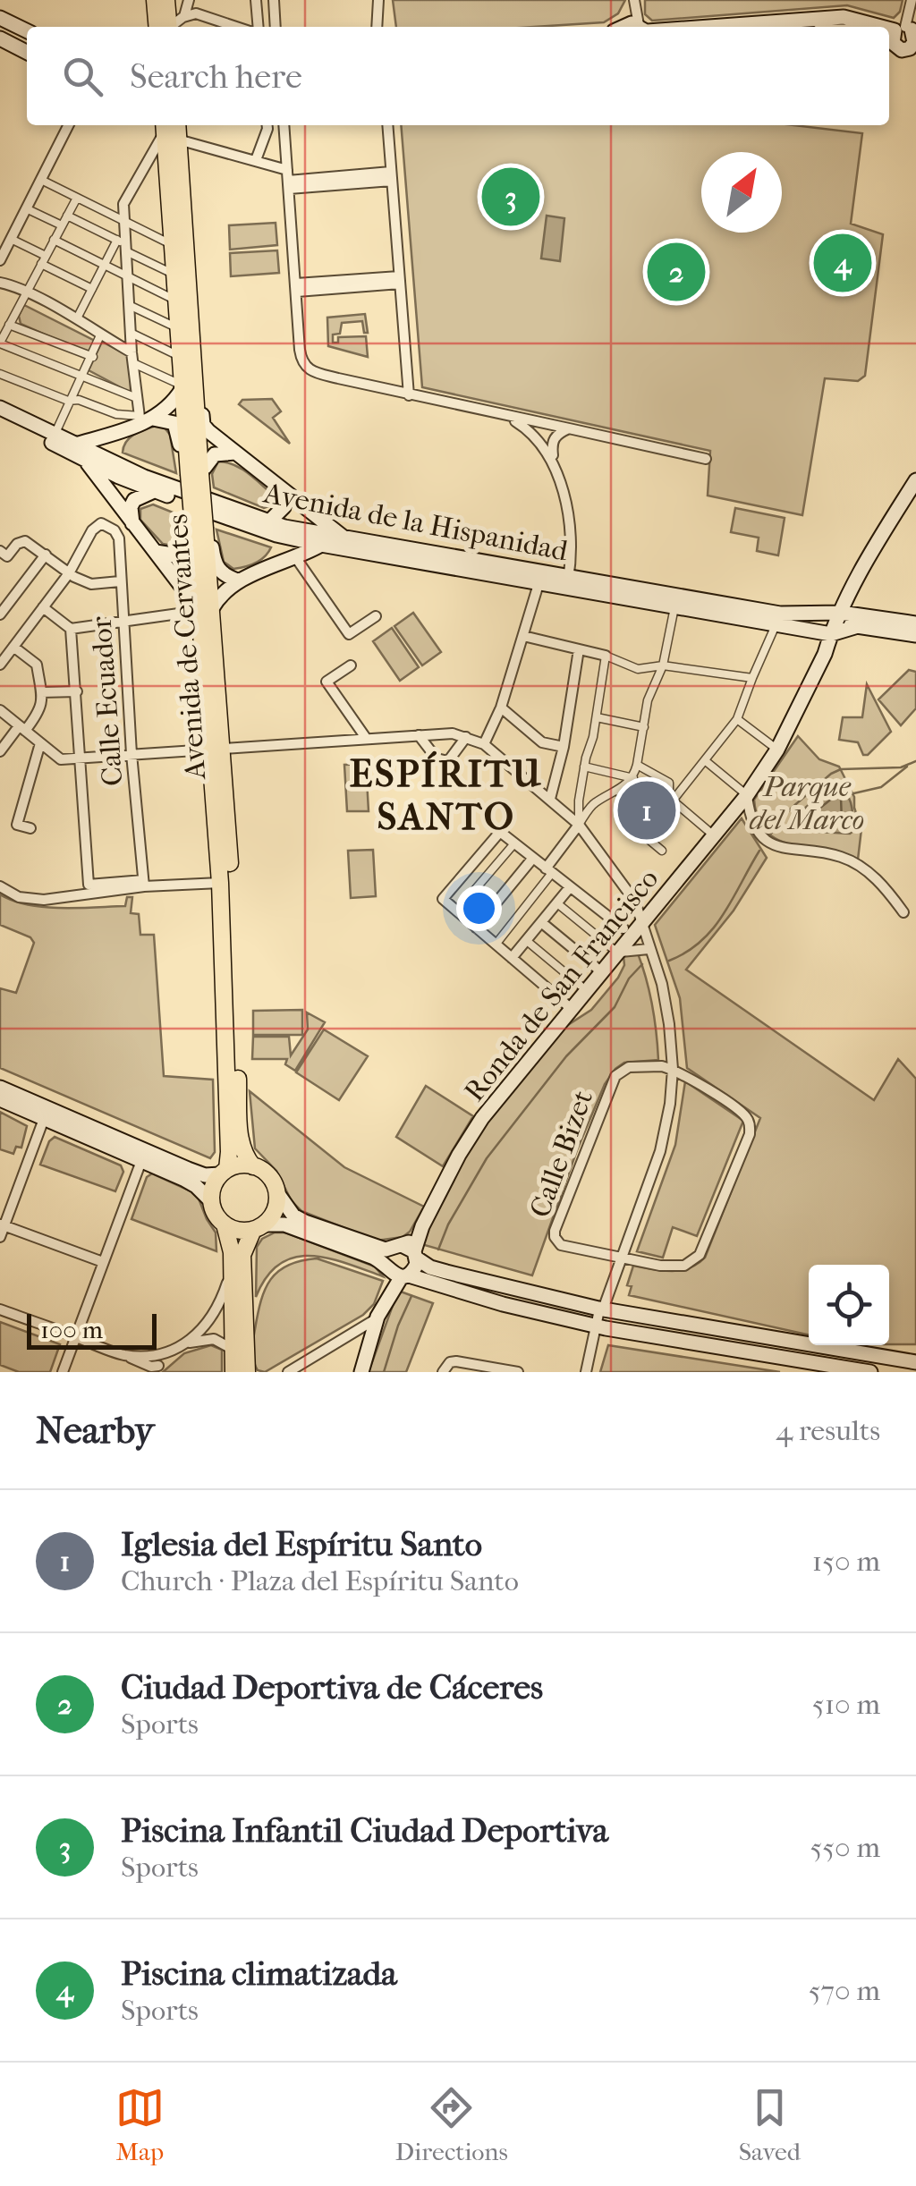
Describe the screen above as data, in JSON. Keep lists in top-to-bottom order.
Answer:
{
  "streets": {
    "main road": ["Avenida de la Hispanidad", "Avenida de Cervantes", "Ronda de San Francisco"],
    "street": ["Calle Ecuador", "Calle Bizet"]
  },
  "crossings": [
    ["Avenida de la Hispanidad", "Ronda de San Francisco"]
  ],
  "districts": ["ESPÍRITU SANTO"],
  "parks": ["Parque del Marco"],
  "scale_bar": "100 m",
  "north": "top right",
  "page": {
    "search": "Search here",
    "pins": [
      "3",
      "4",
      "2",
      "1"
    ],
    "scale": "100 m",
    "heading": ["Nearby", "4 results"],
    "list": [
      {
        "mark": "1",
        "name": "Iglesia del Espíritu Santo",
        "note": "Church · Plaza del Espíritu Santo",
        "value": "150 m"
      },
      {
        "mark": "2",
        "name": "Ciudad Deportiva de Cáceres",
        "note": "Sports",
        "value": "510 m"
      },
      {
        "mark": "3",
        "name": "Piscina Infantil Ciudad Deportiva",
        "note": "Sports",
        "value": "550 m"
      },
      {
        "mark": "4",
        "name": "Piscina climatizada",
        "note": "Sports",
        "value": "570 m"
      }
    ],
    "nav": ["Map", "Directions", "Saved"]
  }
}
